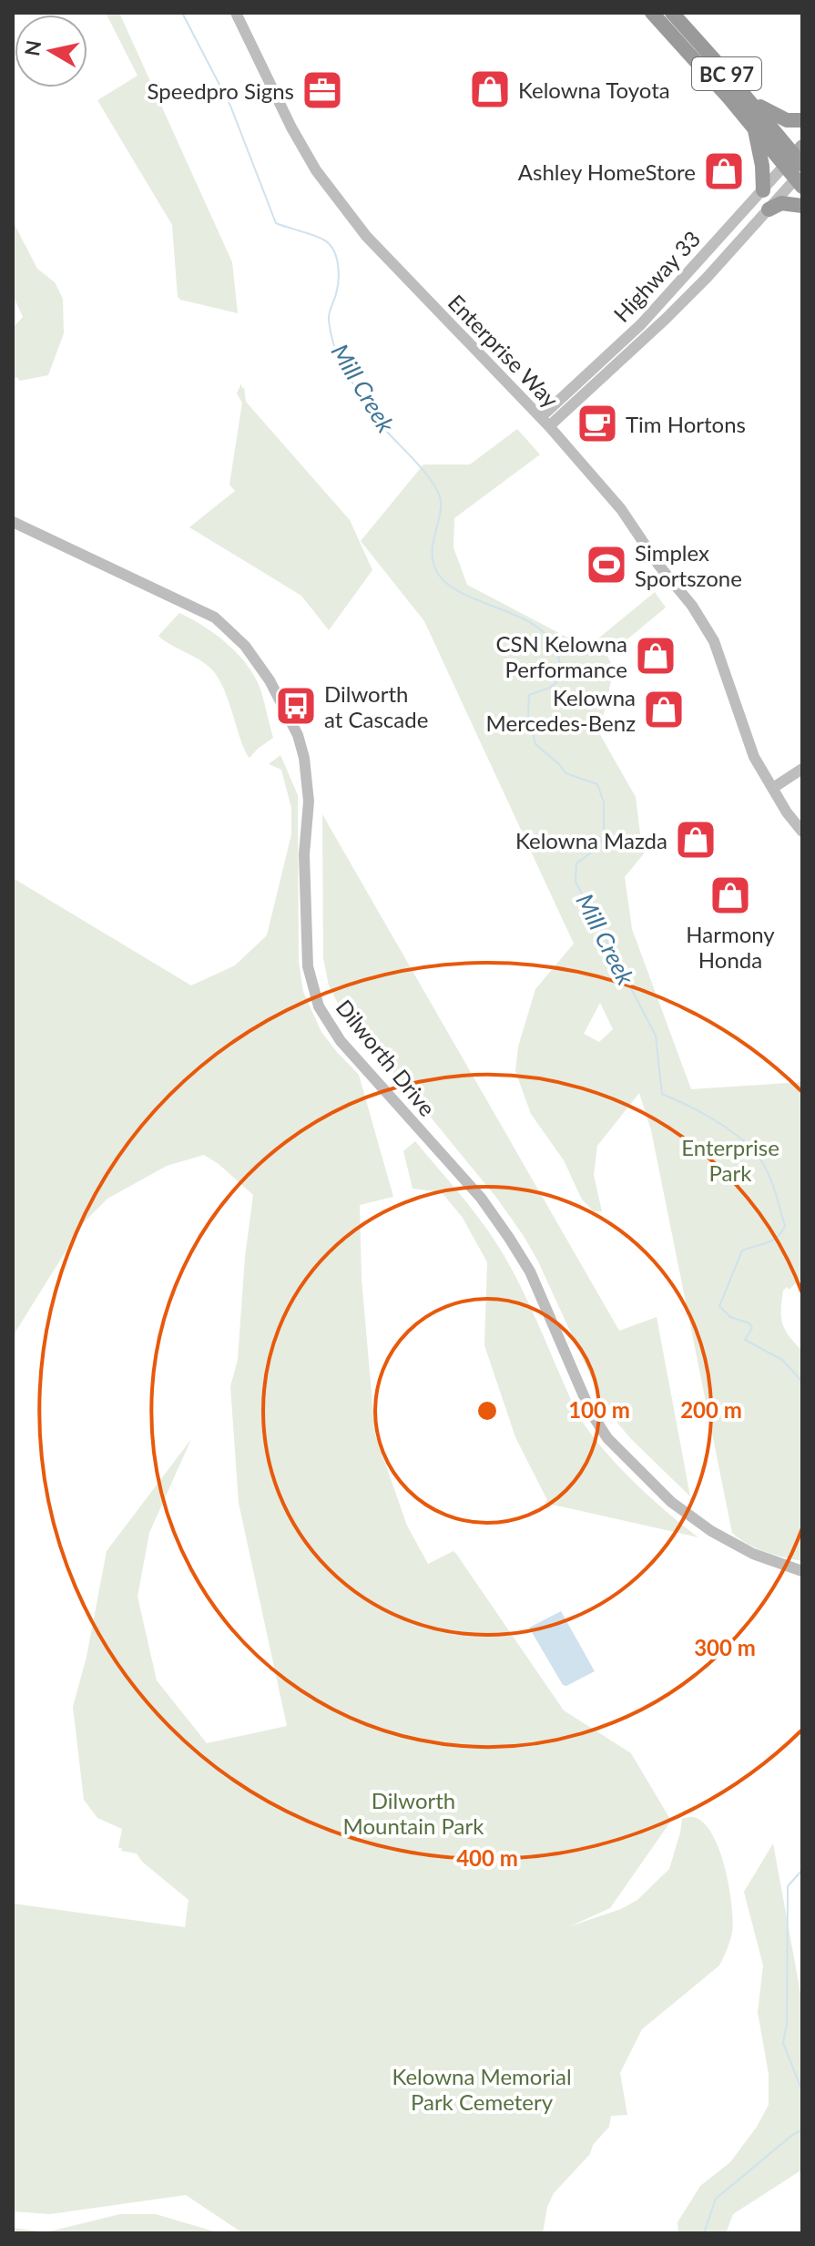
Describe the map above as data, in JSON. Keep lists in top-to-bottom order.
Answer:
{
  "streets": {
    "highway": ["BC 97"],
    "street": ["Highway 33", "Enterprise Way", "Dilworth Drive"]
  },
  "crossings": [
    ["BC 97", "Highway 33"],
    ["Highway 33", "Enterprise Way"]
  ],
  "water": ["Mill Creek"],
  "parks": ["Enterprise Park", "Dilworth Mountain Park", "Kelowna Memorial Park Cemetery"],
  "places": {
    "shop": [
      "Kelowna Toyota",
      "Ashley HomeStore",
      "CSN Kelowna Performance",
      "Kelowna Mercedes-Benz",
      "Kelowna Mazda",
      "Harmony Honda"
    ],
    "office": ["Speedpro Signs"],
    "cafe": ["Tim Hortons"],
    "sports": ["Simplex Sportszone"],
    "bus stop": ["Dilworth at Cascade"]
  },
  "north": "left",
  "rings": [
    "100 m",
    "200 m",
    "300 m",
    "400 m"
  ]
}
